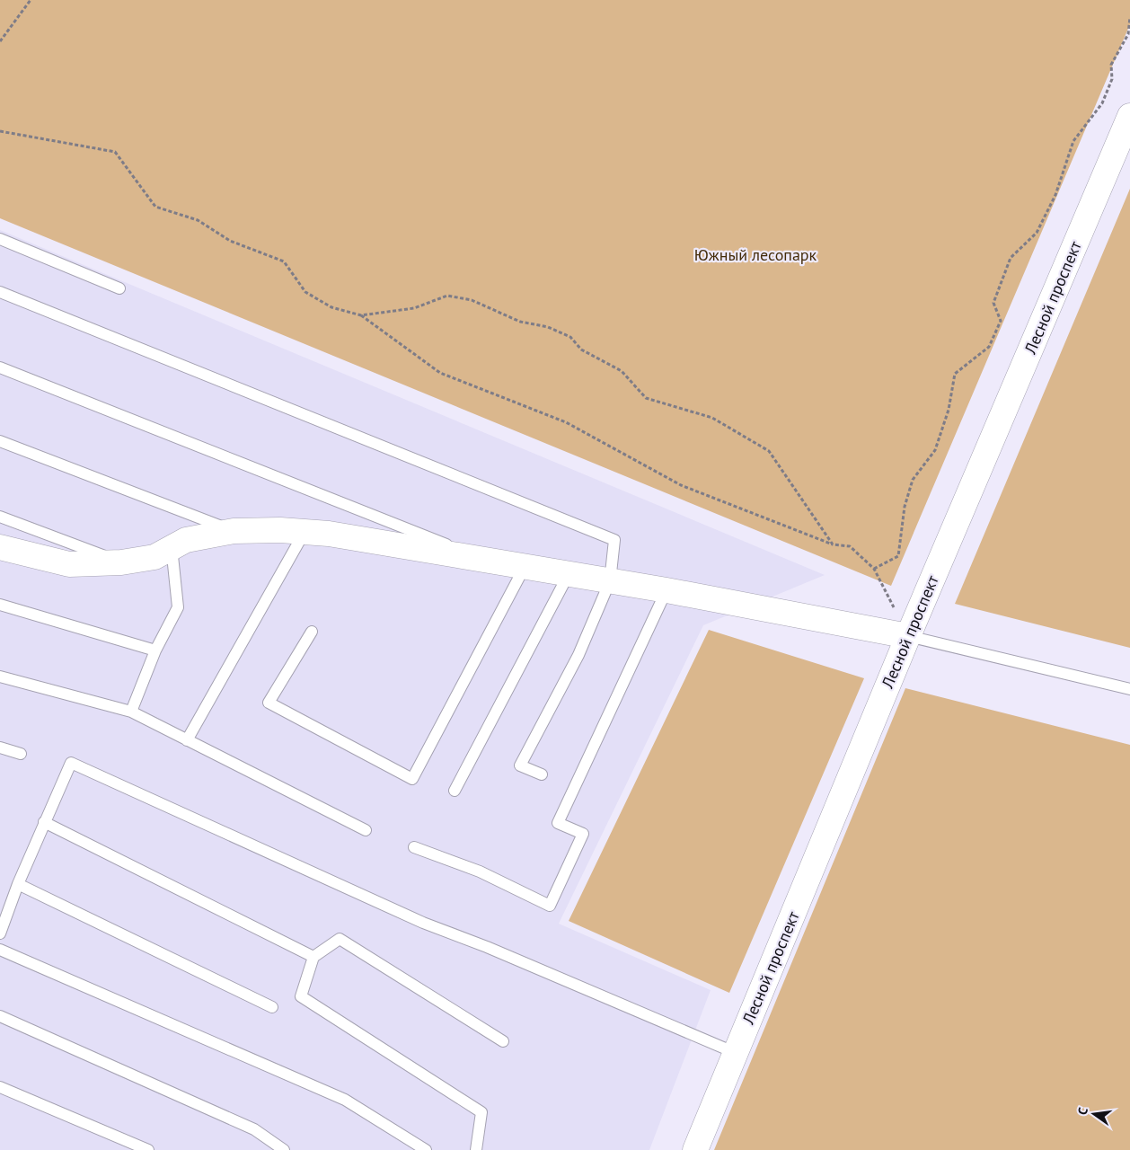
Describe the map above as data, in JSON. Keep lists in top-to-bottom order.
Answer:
{
  "streets": {
    "main road": ["Лесной проспект"]
  },
  "parks": ["Южный лесопарк"],
  "north": "left"
}
